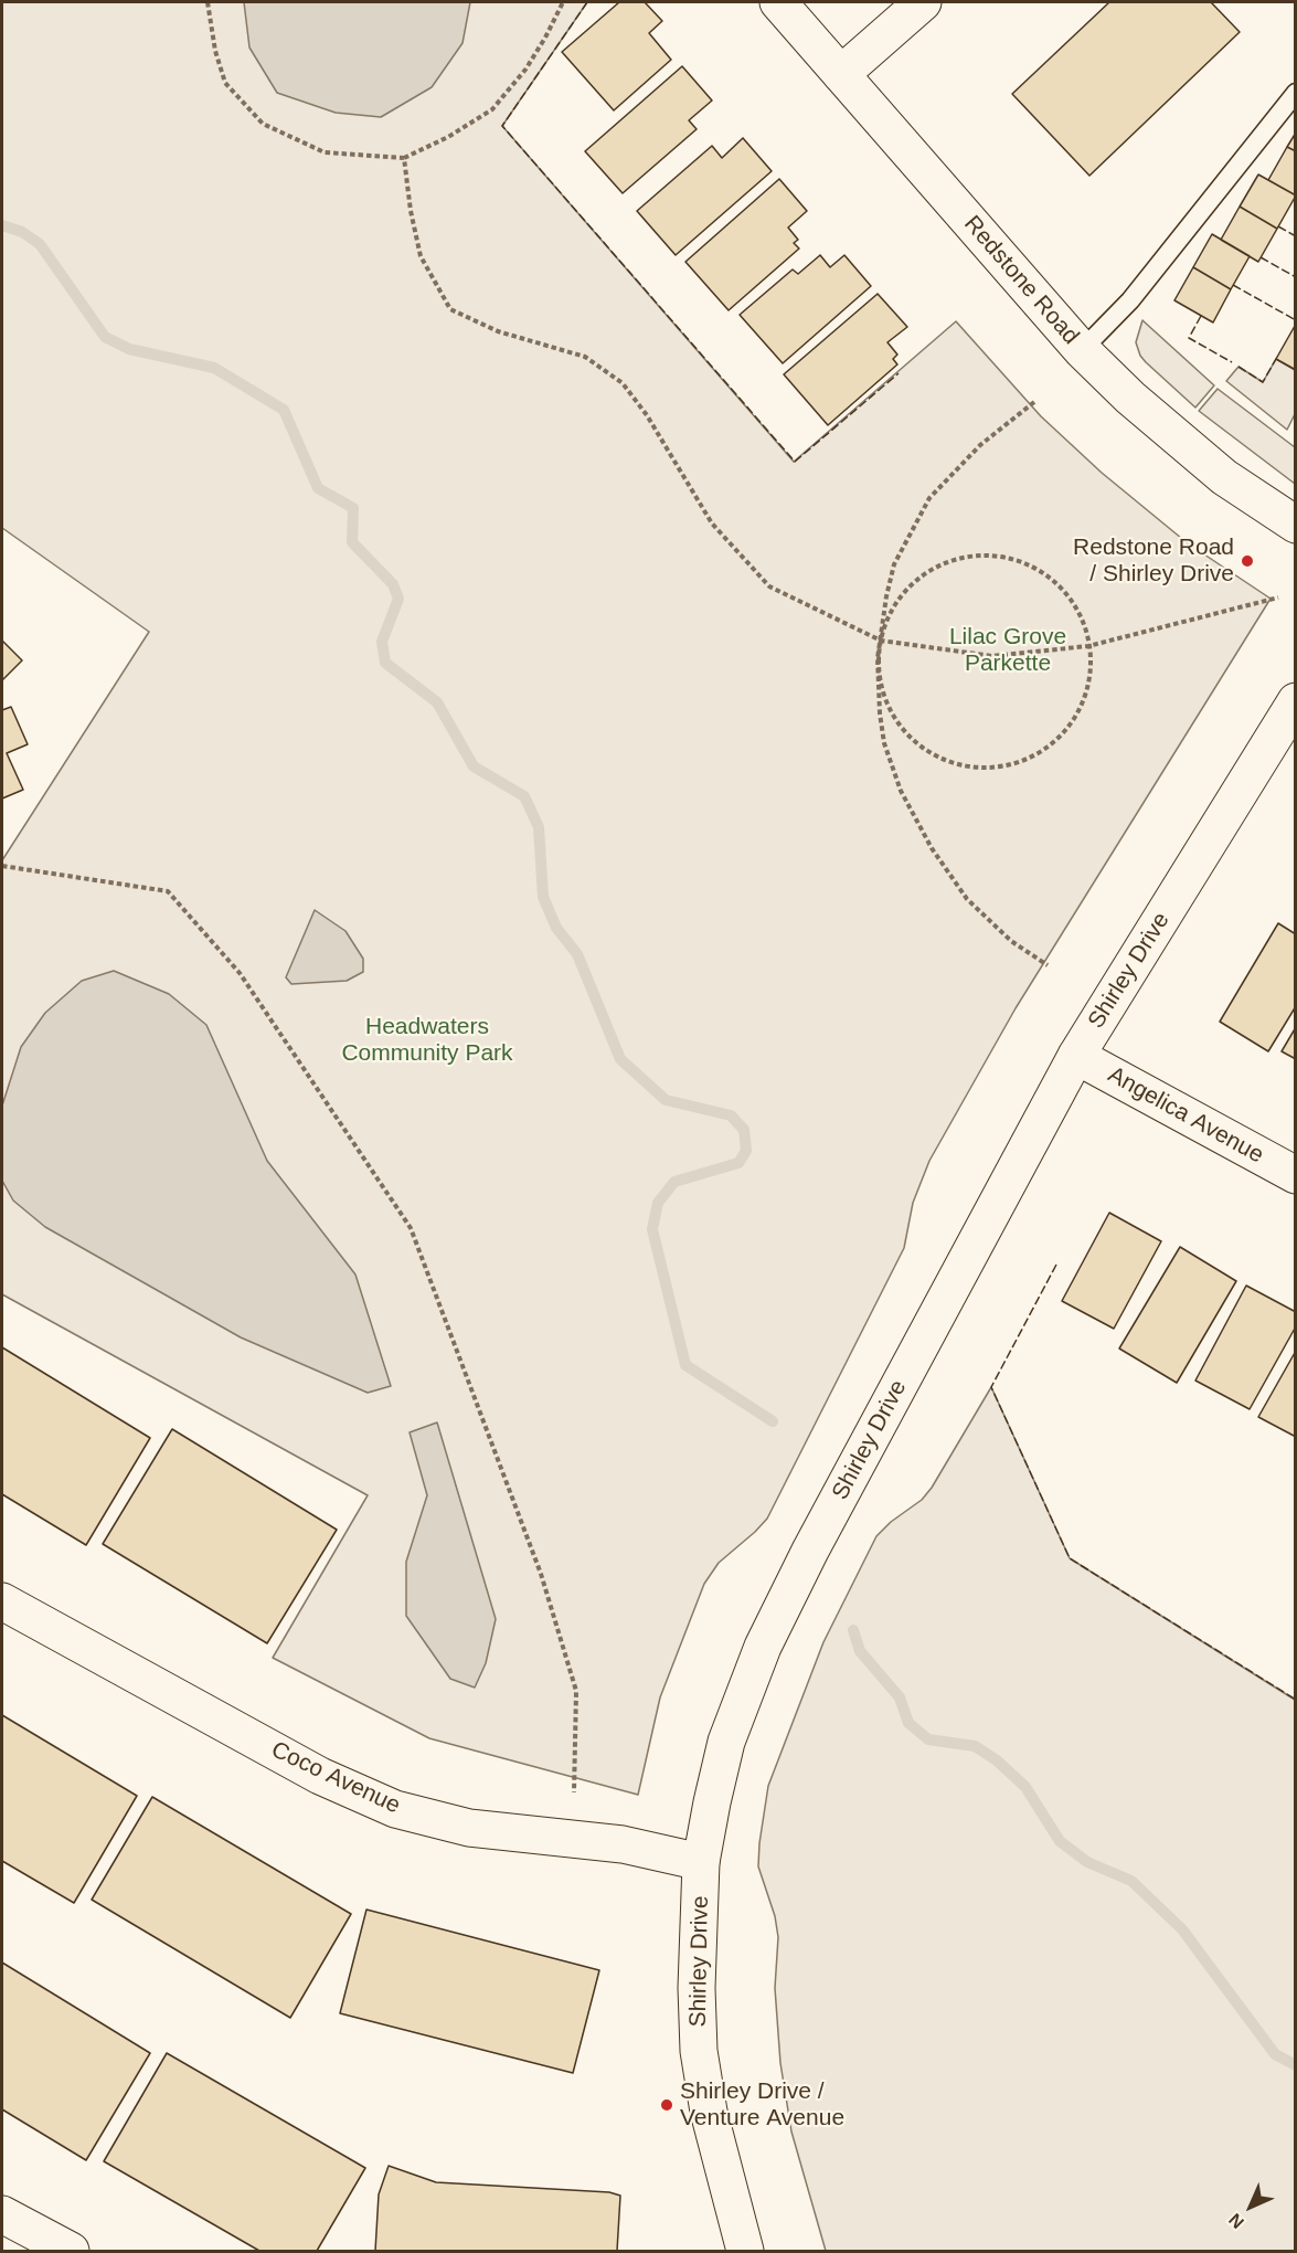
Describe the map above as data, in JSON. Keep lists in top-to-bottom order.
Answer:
{
  "streets": {
    "street": [
      "Redstone Road",
      "Shirley Drive",
      "Angelica Avenue",
      "Coco Avenue"
    ]
  },
  "crossings": [
    ["Shirley Drive", "Angelica Avenue"],
    ["Shirley Drive", "Coco Avenue"]
  ],
  "parks": ["Lilac Grove Parkette", "Headwaters Community Park"],
  "places": ["Redstone Road / Shirley Drive", "Shirley Drive / Venture Avenue"],
  "north": "bottom left"
}
